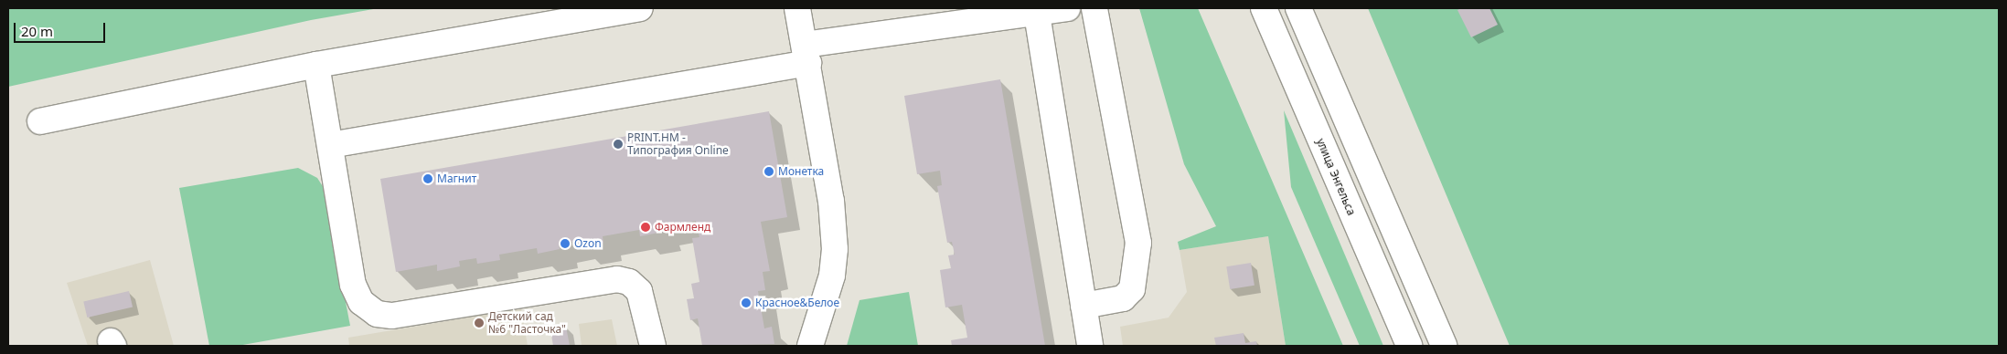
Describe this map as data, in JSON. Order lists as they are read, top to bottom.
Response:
{
  "streets": {
    "main road": ["улица Энгельса"]
  },
  "places": [
    "PRINT.HM - Типография Online",
    "Монетка",
    "Магнит",
    "Фармленд",
    "Ozon",
    "Красное&Белое",
    "Детский сад №6 \"Ласточка\""
  ],
  "scale_bar": "20 m"
}
